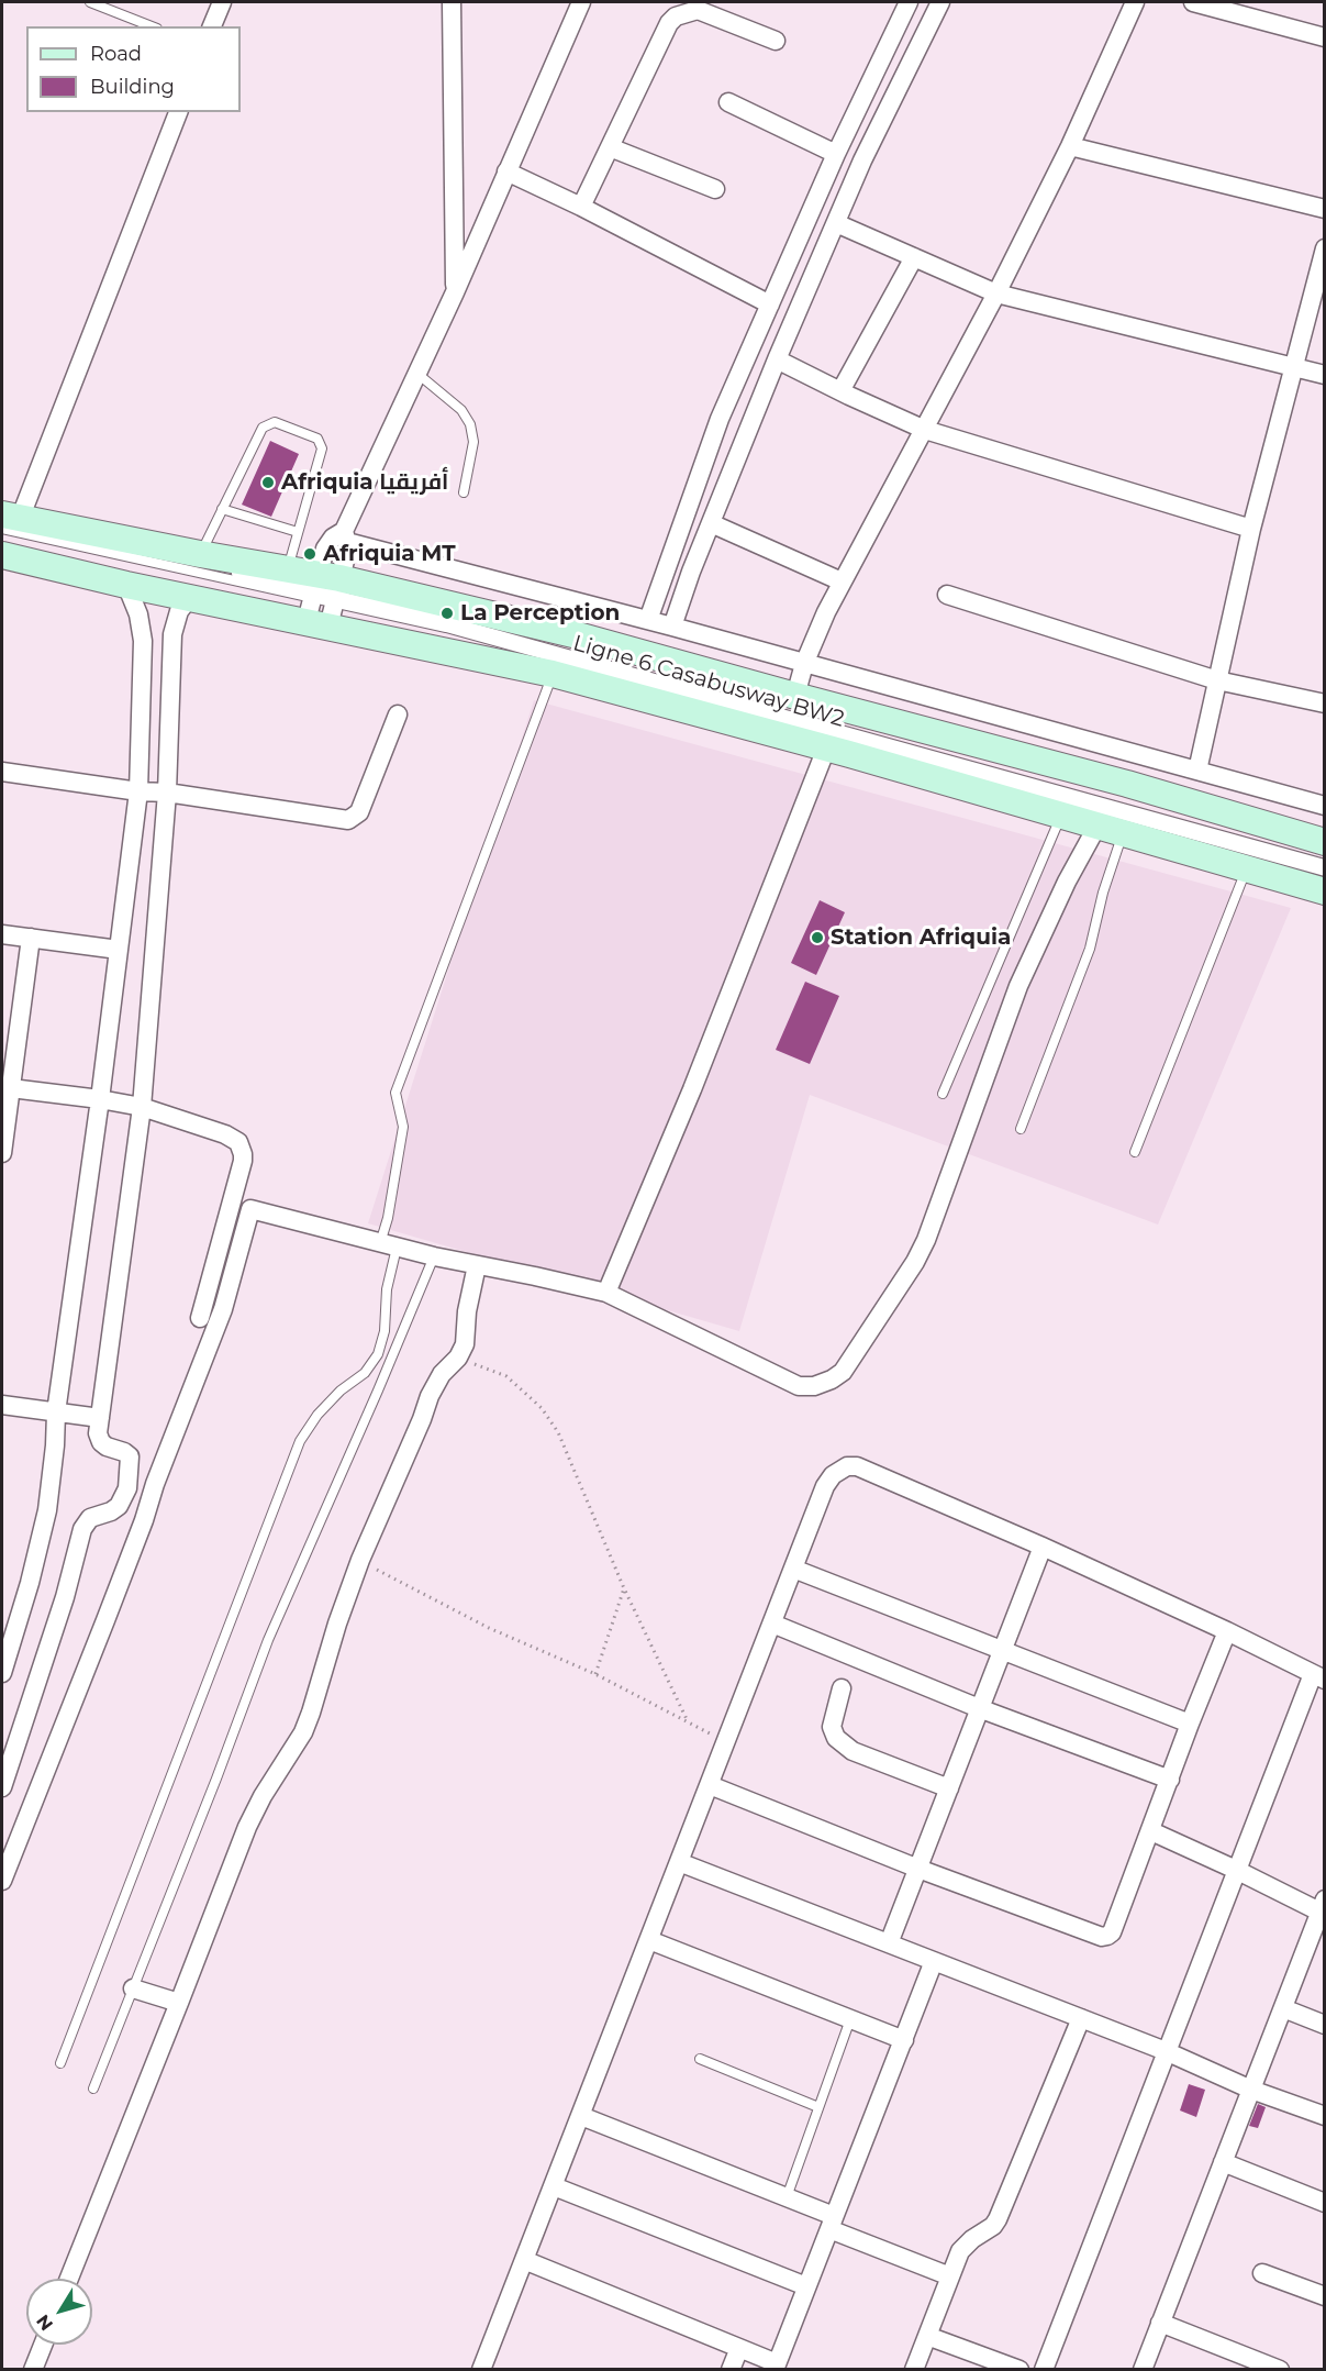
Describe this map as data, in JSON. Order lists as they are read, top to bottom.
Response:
{
  "streets": {
    "lane": ["Ligne 6 Casabusway BW2"]
  },
  "places": [
    "Afriquia أفريقيا",
    "Afriquia MT",
    "La Perception",
    "Station Afriquia"
  ],
  "legend": ["Road", "Building"],
  "north": "bottom left"
}
